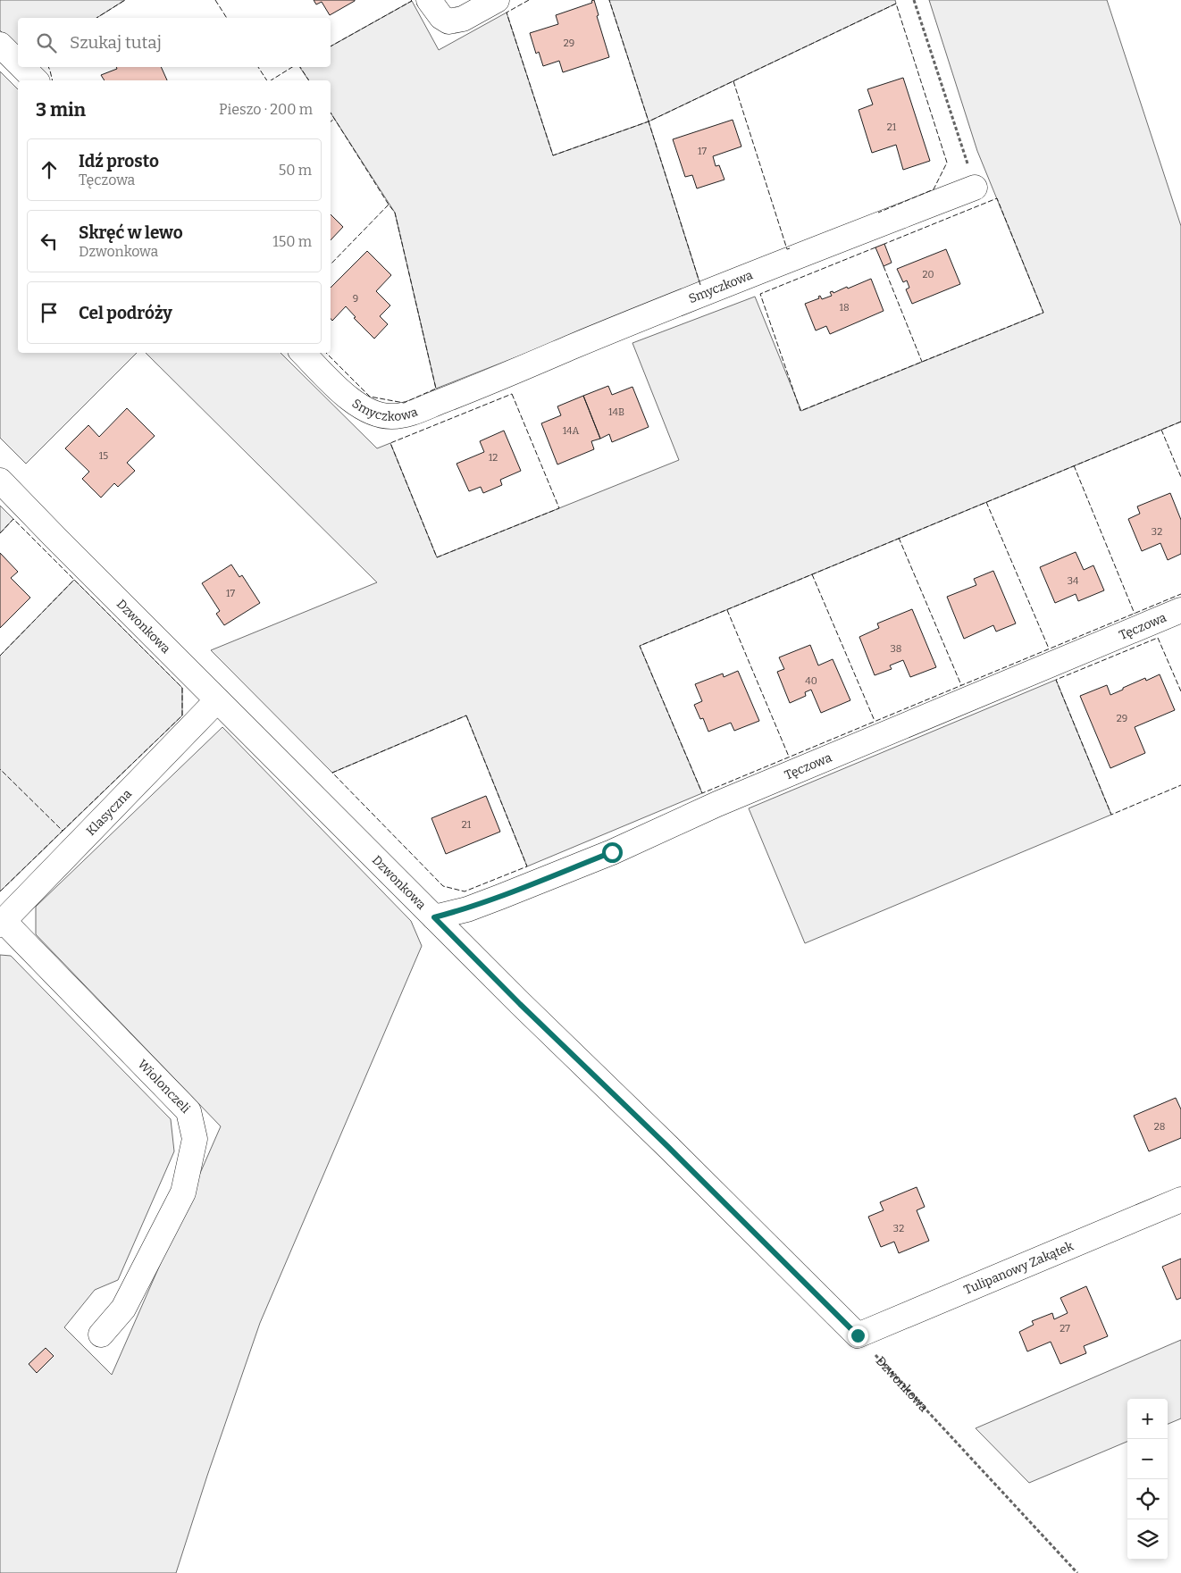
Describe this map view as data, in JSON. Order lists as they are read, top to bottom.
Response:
{
  "streets": {
    "street": [
      "Smyczkowa",
      "Dzwonkowa",
      "Tęczowa",
      "Klasyczna",
      "Wiolonczeli",
      "Tulipanowy Zakątek"
    ]
  },
  "crossings": [
    ["Dzwonkowa", "Tęczowa"],
    ["Dzwonkowa", "Klasyczna"],
    ["Dzwonkowa", "Tulipanowy Zakątek"],
    ["Klasyczna", "Wiolonczeli"]
  ],
  "house_numbers": [
    "29",
    "21",
    "17",
    "20",
    "9",
    "18",
    "14B",
    "14A",
    "15",
    "12",
    "32",
    "34",
    "17",
    "38",
    "40",
    "29",
    "21",
    "28",
    "32",
    "27"
  ],
  "page": {
    "search": "Szukaj tutaj",
    "heading": ["3 min", "Pieszo · 200 m"],
    "list": [
      ["Idź prosto", "Tęczowa", "50 m"],
      ["Skręć w lewo", "Dzwonkowa", "150 m"],
      "Cel podróży"
    ],
    "map_buttons": ["+", "−"]
  }
}
